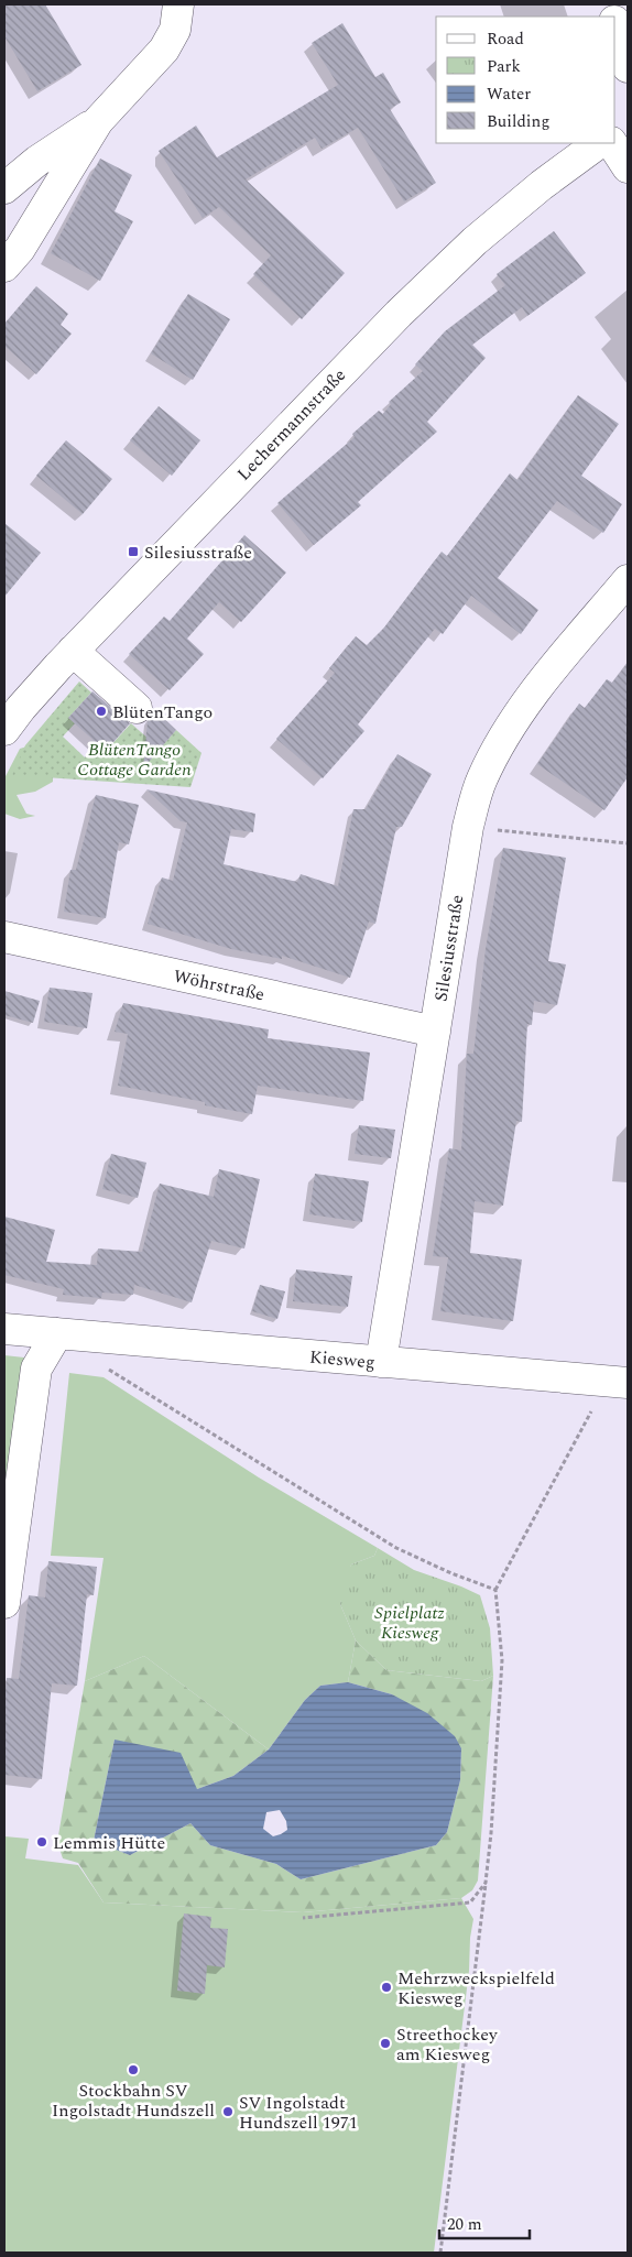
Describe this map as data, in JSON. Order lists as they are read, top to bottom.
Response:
{
  "streets": {
    "street": [
      "Lechermannstraße",
      "Silesiusstraße",
      "Wöhrstraße",
      "Kiesweg"
    ]
  },
  "crossings": [
    ["Silesiusstraße", "Wöhrstraße"],
    ["Silesiusstraße", "Kiesweg"]
  ],
  "parks": ["BlütenTango Cottage Garden", "Spielplatz Kiesweg"],
  "places": {
    "transit": ["Silesiusstraße"],
    "other": [
      "BlütenTango",
      "Lemmis Hütte",
      "Mehrzweckspielfeld Kiesweg",
      "Streethockey am Kiesweg",
      "Stockbahn SV Ingolstadt Hundszell",
      "SV Ingolstadt Hundszell 1971"
    ]
  },
  "legend": [
    "Road",
    "Park",
    "Water",
    "Building"
  ],
  "scale_bar": "20 m"
}
